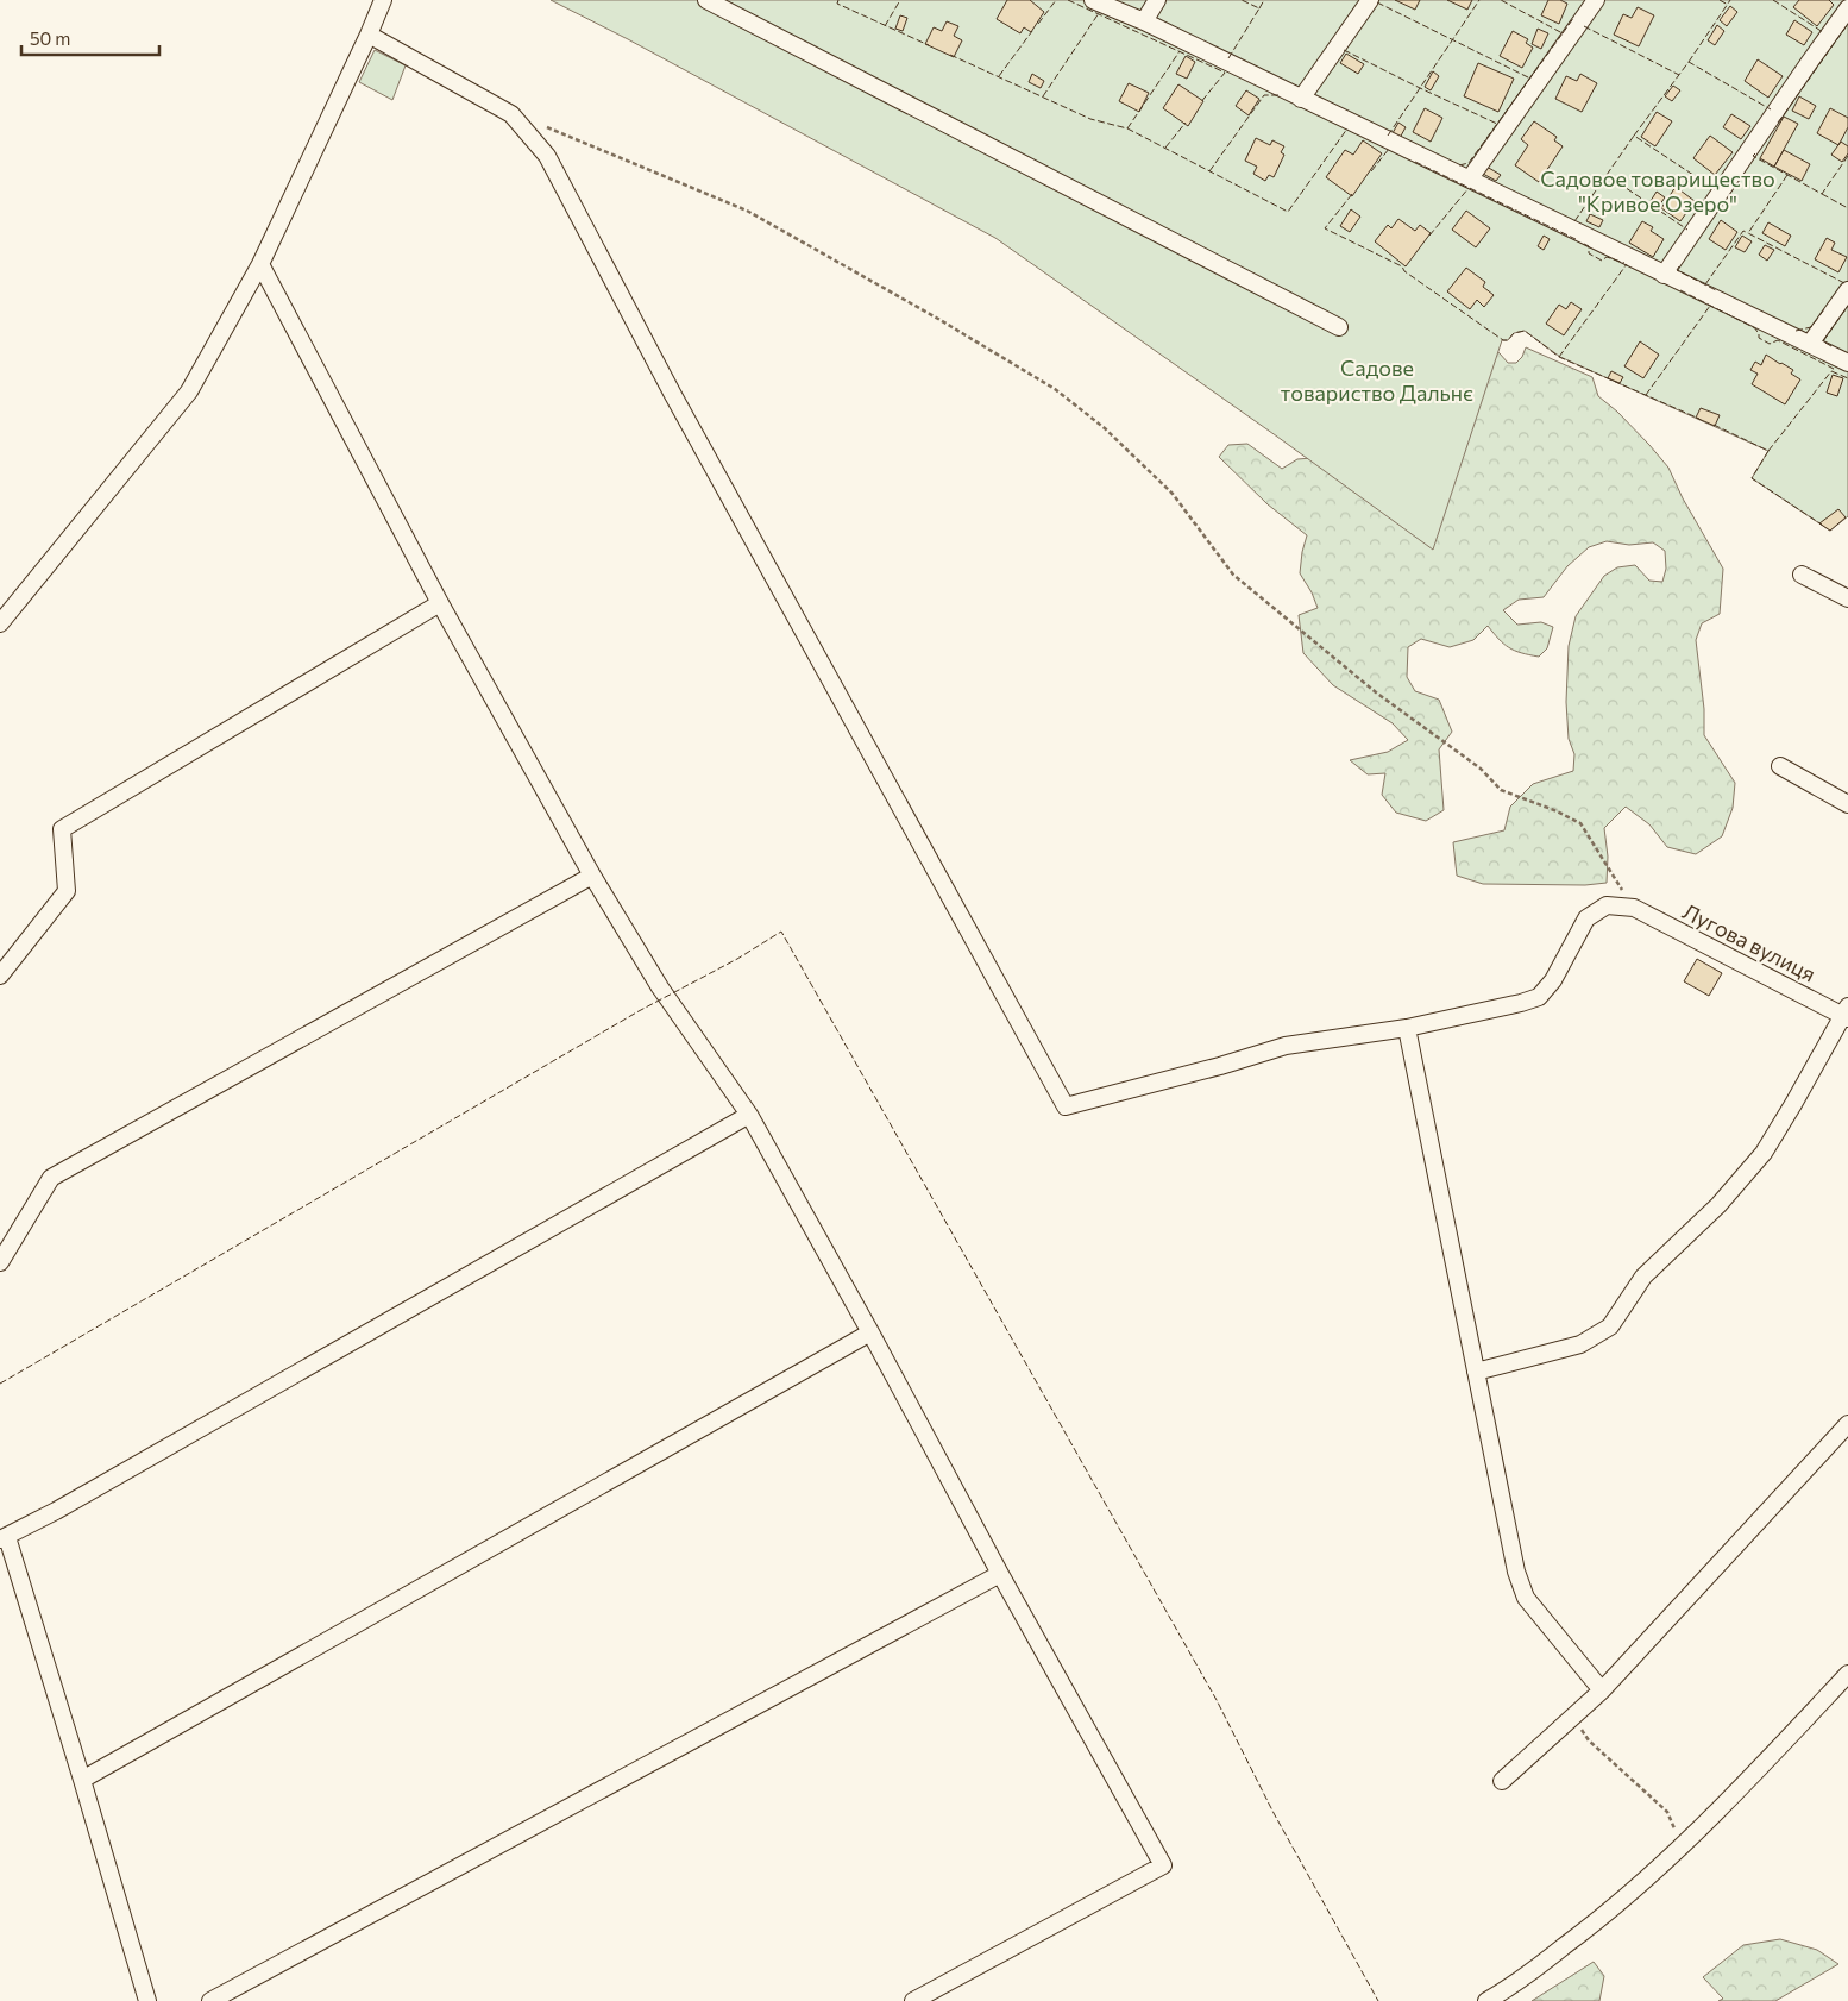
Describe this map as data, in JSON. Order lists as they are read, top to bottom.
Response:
{
  "streets": {
    "street": ["Лугова вулиця"]
  },
  "parks": ["Садовое товарищество \"Кривое Озеро\"", "Садове товариство Дальнє"],
  "scale_bar": "50 m"
}
